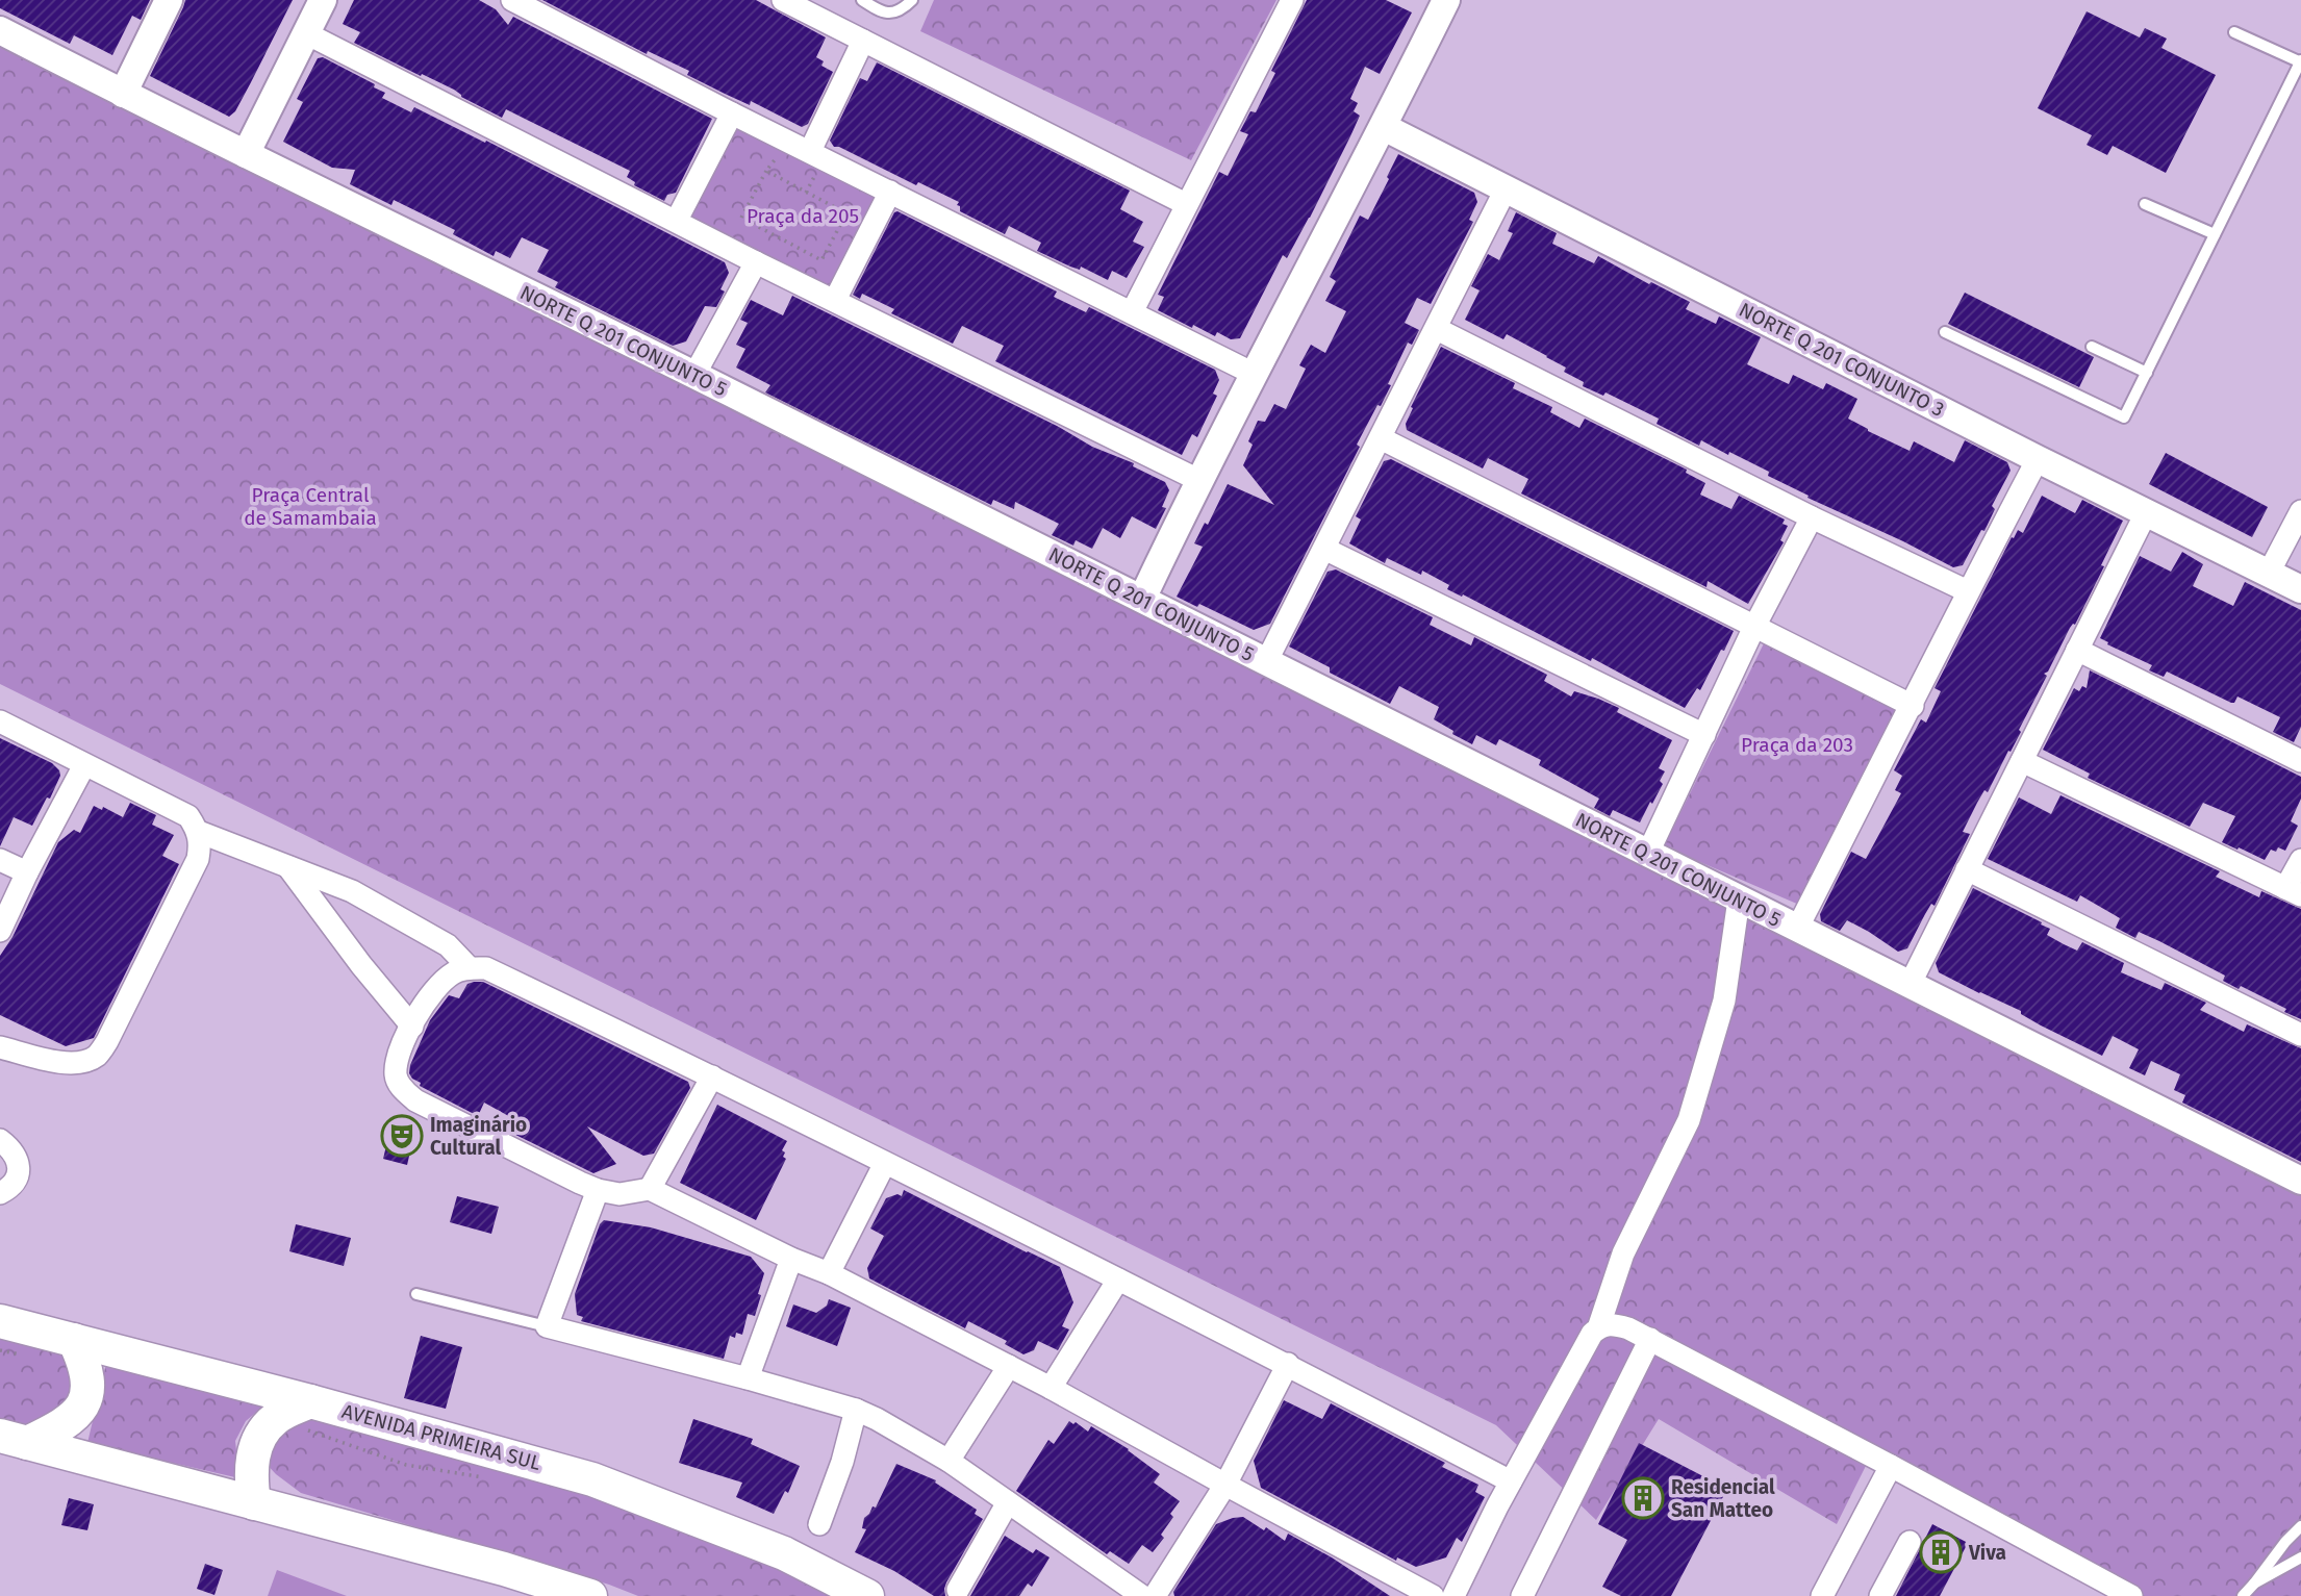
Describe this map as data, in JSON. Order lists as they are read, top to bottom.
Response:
{
  "streets": {
    "main road": ["AVENIDA PRIMEIRA SUL"],
    "street": ["NORTE Q 201 CONJUNTO 5", "NORTE Q 201 CONJUNTO 3"]
  },
  "parks": ["Praça da 205", "Praça Central de Samambaia", "Praça da 203"],
  "places": {
    "theatre": ["Imaginário Cultural"],
    "building": ["Residencial San Matteo", "Viva"]
  }
}
